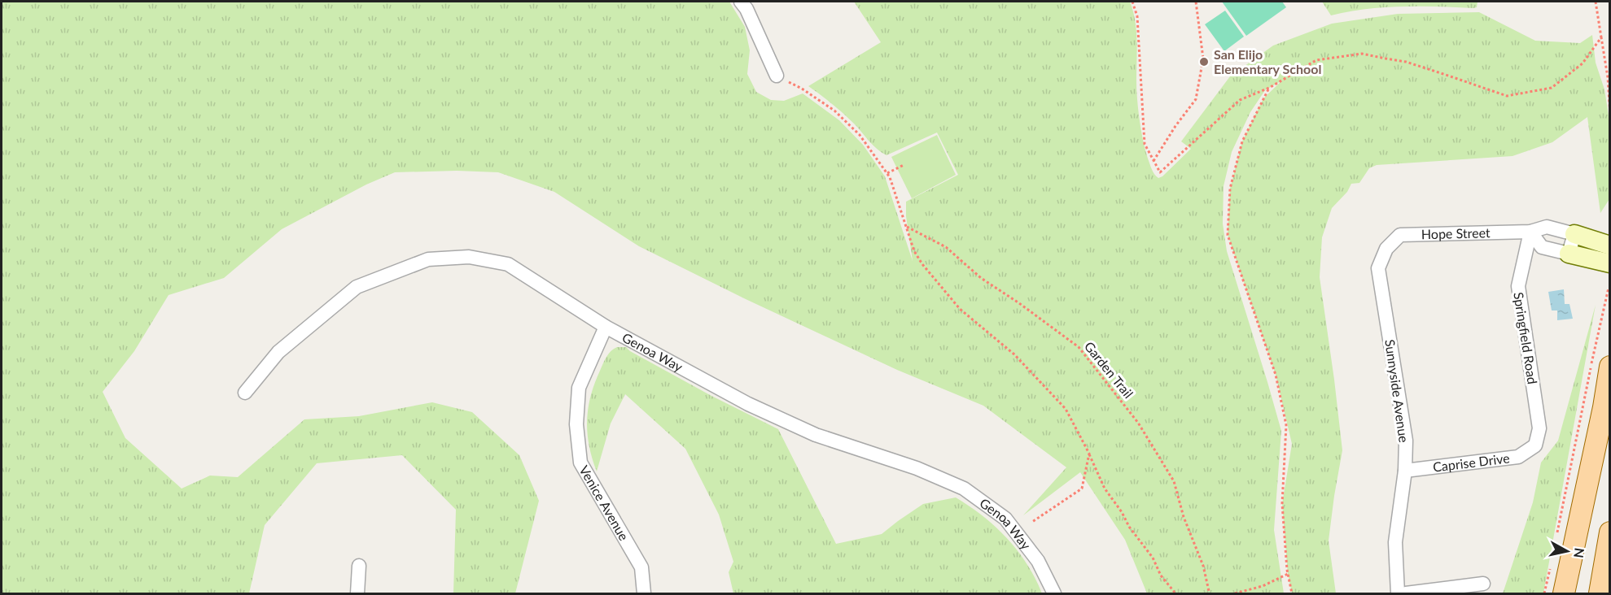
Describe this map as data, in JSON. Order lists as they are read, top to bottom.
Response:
{
  "streets": {
    "street": [
      "Hope Street",
      "Springfield Road",
      "Genoa Way",
      "Sunnyside Avenue",
      "Caprise Drive",
      "Venice Avenue"
    ],
    "path": ["Garden Trail"]
  },
  "crossings": [
    ["Hope Street", "Springfield Road"],
    ["Hope Street", "Sunnyside Avenue"],
    ["Springfield Road", "Caprise Drive"],
    ["Genoa Way", "Venice Avenue"],
    ["Sunnyside Avenue", "Caprise Drive"]
  ],
  "places": ["San Elijo Elementary School"],
  "north": "right"
}
